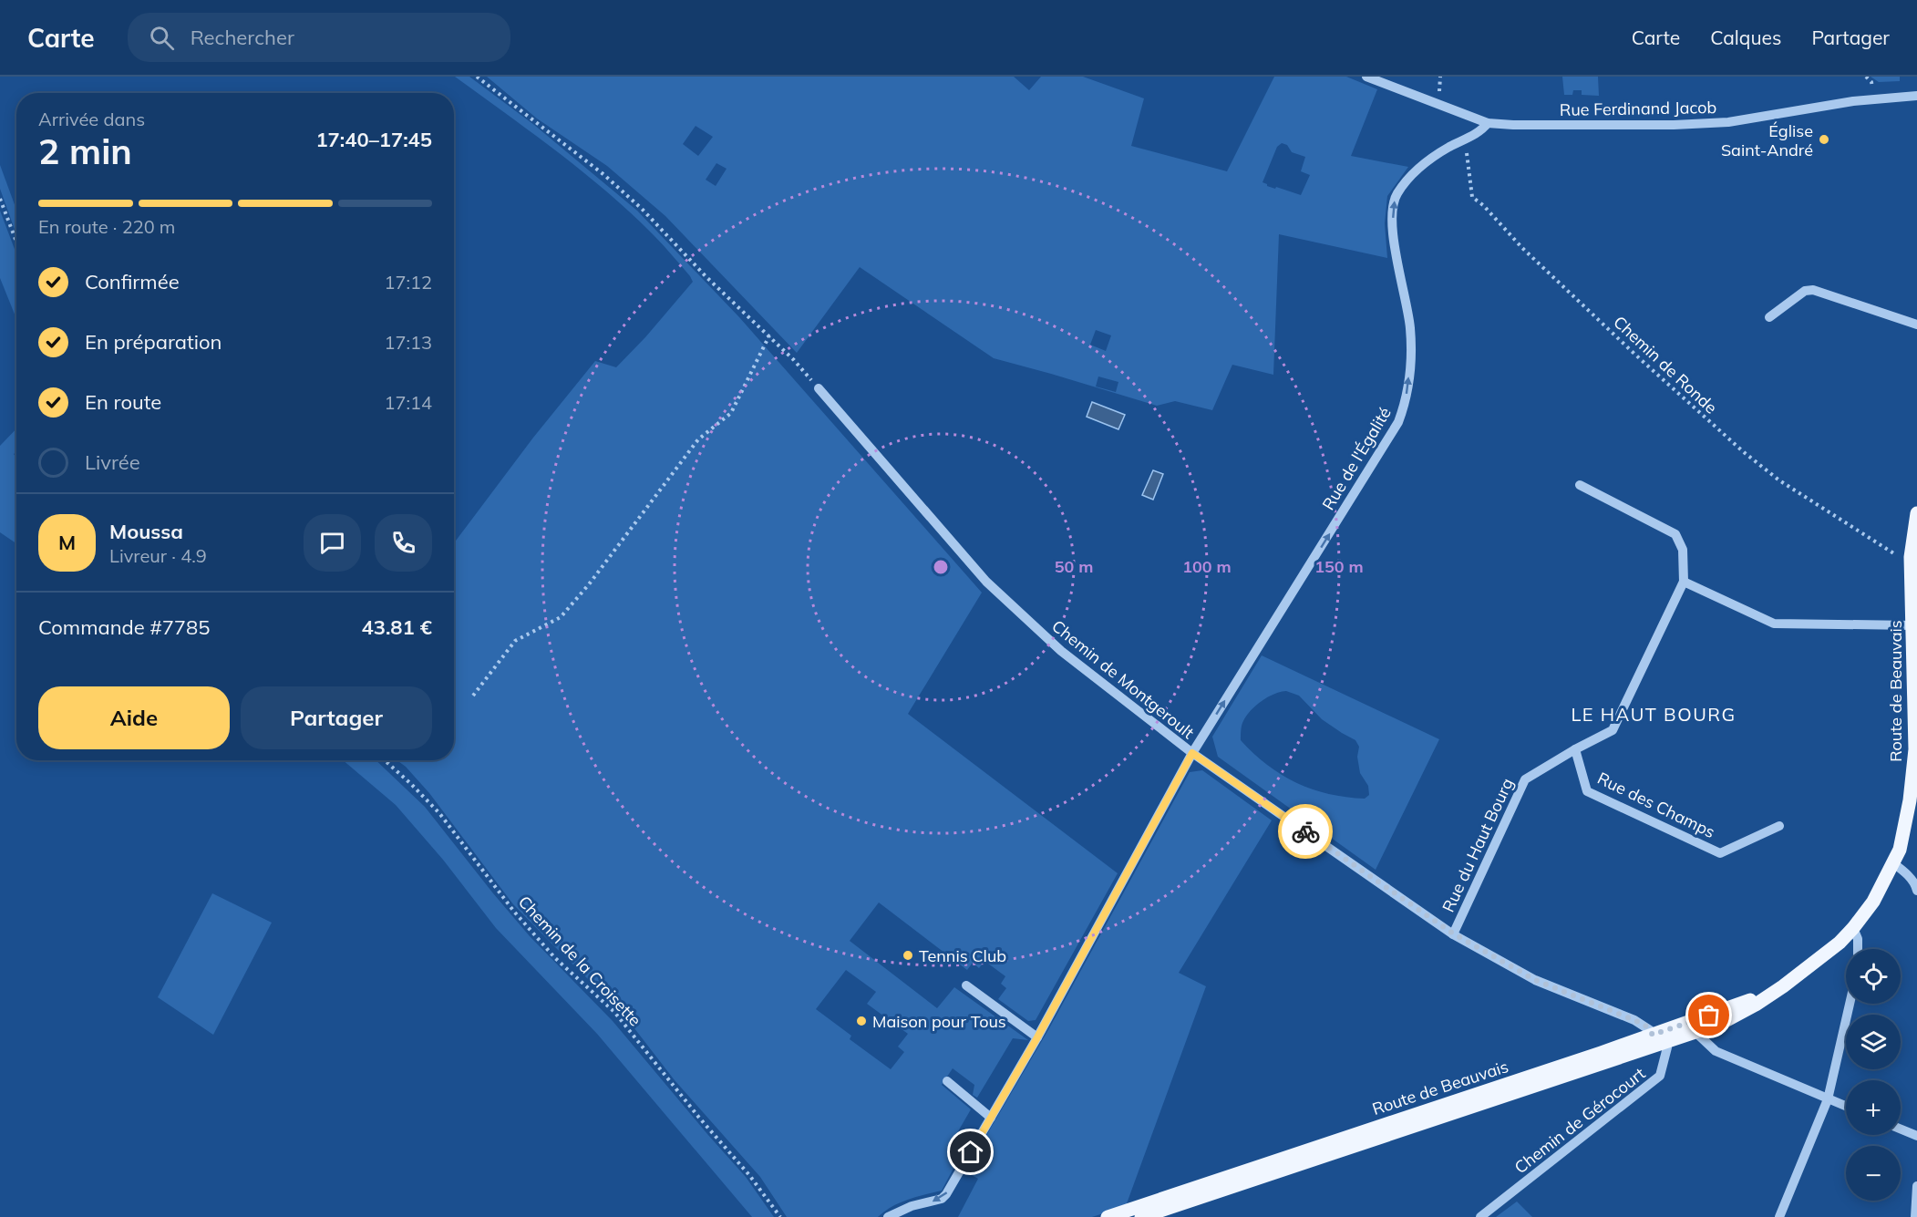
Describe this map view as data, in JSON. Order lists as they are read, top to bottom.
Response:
{
  "streets": {
    "main road": ["Route de Beauvais"],
    "street": [
      "Rue Ferdinand Jacob",
      "Rue de l'Égalité",
      "Chemin de Montgeroult",
      "Rue des Champs",
      "Rue du Haut Bourg",
      "Chemin de Gérocourt"
    ],
    "path": ["Chemin de Ronde", "Chemin de la Croisette"]
  },
  "crossings": [
    ["Rue Ferdinand Jacob", "Rue de l'Égalité"],
    ["Chemin de Ronde", "Rue de l'Égalité"],
    ["Chemin de Ronde", "Route de Beauvais"],
    ["Rue de l'Égalité", "Chemin de Montgeroult"],
    ["Chemin de Montgeroult", "Route de Beauvais"],
    ["Chemin de Montgeroult", "Rue du Haut Bourg"],
    ["Chemin de Montgeroult", "Chemin de Gérocourt"],
    ["Route de Beauvais", "Chemin de Gérocourt"],
    ["Rue des Champs", "Rue du Haut Bourg"]
  ],
  "districts": ["LE HAUT BOURG"],
  "places": ["Église Saint-André", "Tennis Club", "Maison pour Tous"],
  "page": {
    "header": "Carte",
    "search": "Rechercher",
    "nav": ["Carte", "Calques", "Partager"],
    "heading": ["2 min", "Arrivée dans", "17:40–17:45"],
    "panel": [
      "Moussa",
      "Livreur · 4.9",
      "Commande #7785",
      "43.81 €"
    ],
    "bar": "En route · 220 m",
    "list": [
      ["Confirmée", "17:12"],
      ["En préparation", "17:13"],
      ["En route", "17:14"],
      "Livrée"
    ],
    "round": "M",
    "buttons": ["Aide", "Partager"],
    "map_buttons": ["+", "−"]
  },
  "rings": ["50 m", "100 m", "150 m"]
}
